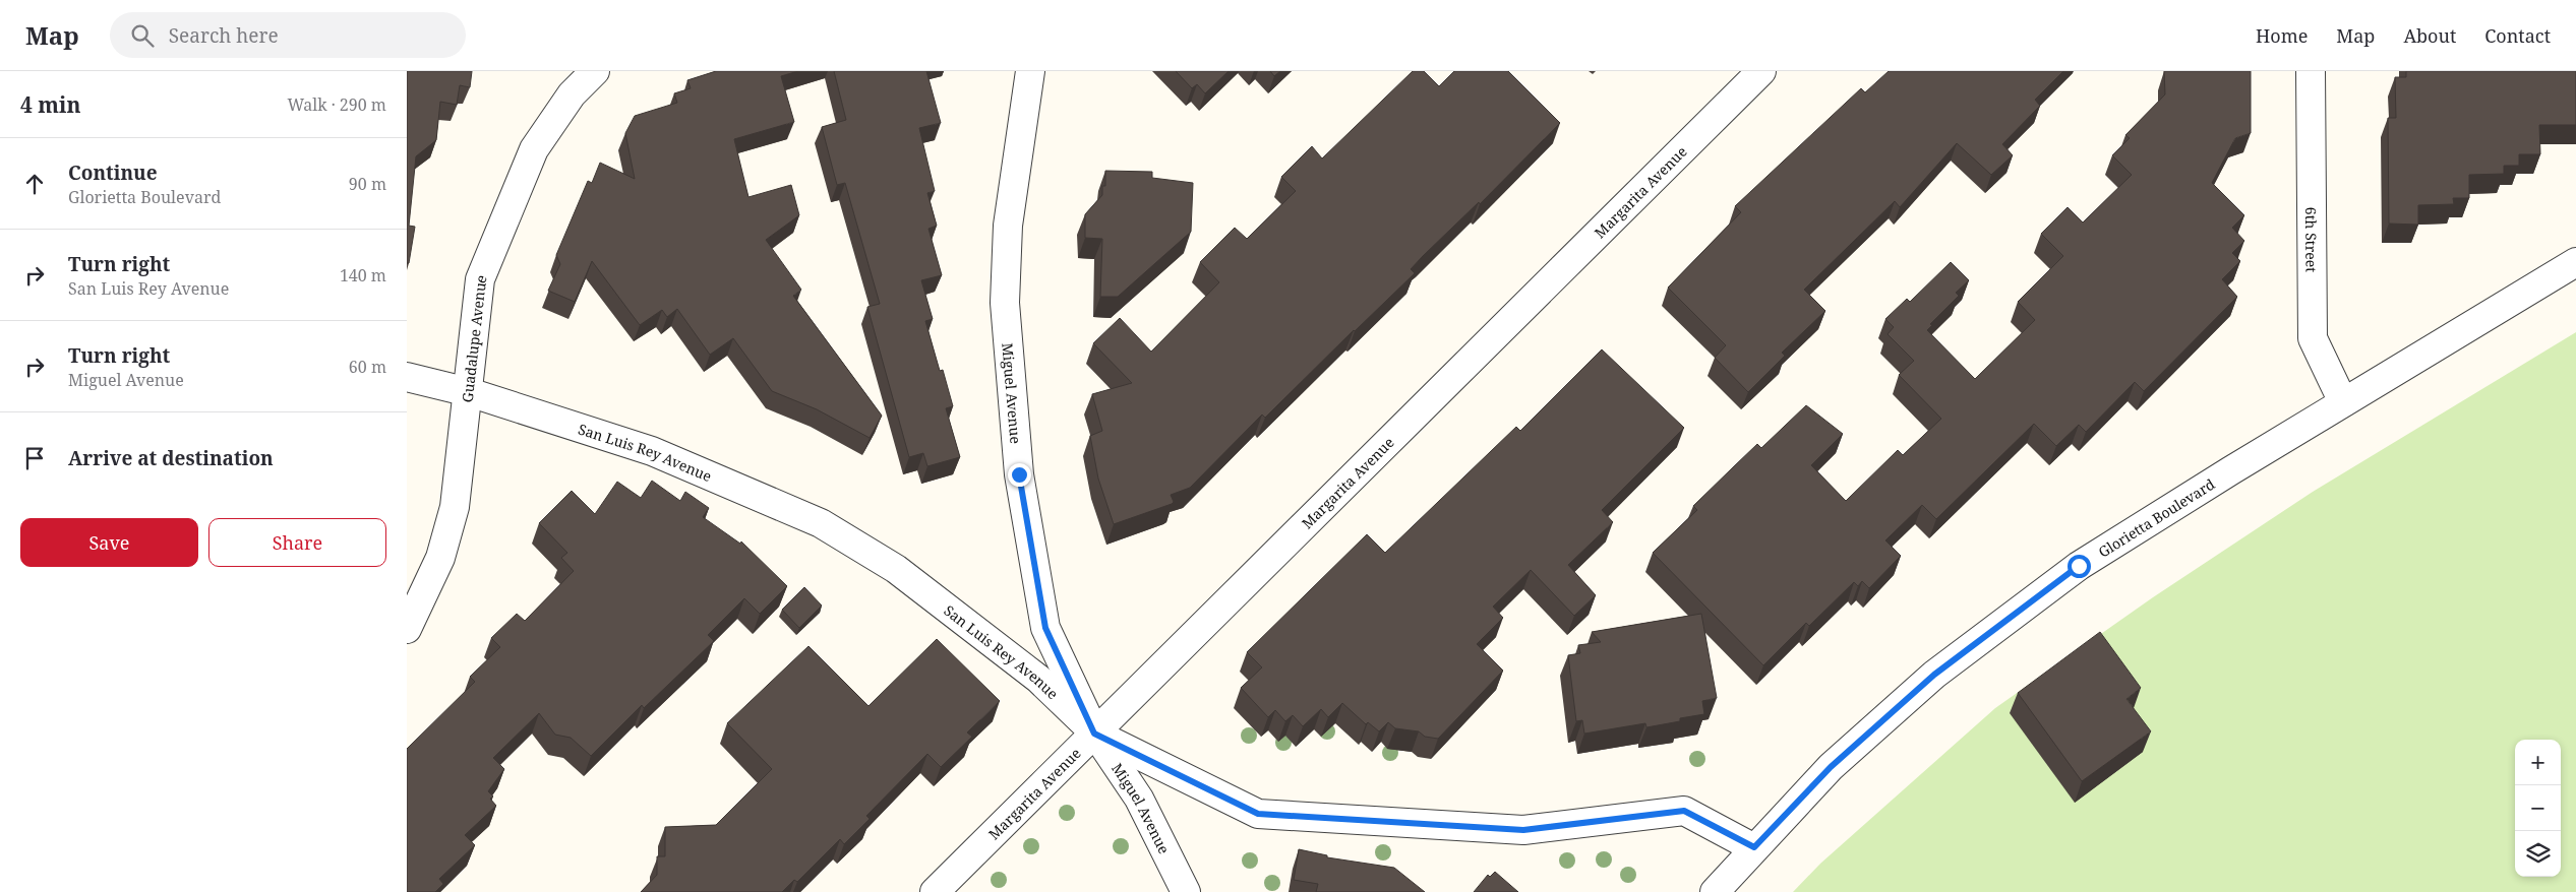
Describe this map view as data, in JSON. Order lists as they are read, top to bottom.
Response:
{
  "streets": {
    "street": [
      "Margarita Avenue",
      "6th Street",
      "Guadalupe Avenue",
      "Miguel Avenue",
      "San Luis Rey Avenue",
      "Glorietta Boulevard"
    ]
  },
  "crossings": [
    ["Margarita Avenue", "Miguel Avenue"],
    ["Margarita Avenue", "San Luis Rey Avenue"],
    ["6th Street", "Glorietta Boulevard"],
    ["Guadalupe Avenue", "San Luis Rey Avenue"],
    ["Miguel Avenue", "San Luis Rey Avenue"],
    ["San Luis Rey Avenue", "Glorietta Boulevard"]
  ],
  "page": {
    "header": "Map",
    "search": "Search here",
    "nav": [
      "Home",
      "Map",
      "About",
      "Contact"
    ],
    "heading": ["4 min", "Walk · 290 m"],
    "list": [
      ["Continue", "Glorietta Boulevard", "90 m"],
      ["Turn right", "San Luis Rey Avenue", "140 m"],
      ["Turn right", "Miguel Avenue", "60 m"],
      "Arrive at destination"
    ],
    "buttons": ["Save", "Share"],
    "map_buttons": ["+", "−"]
  }
}
